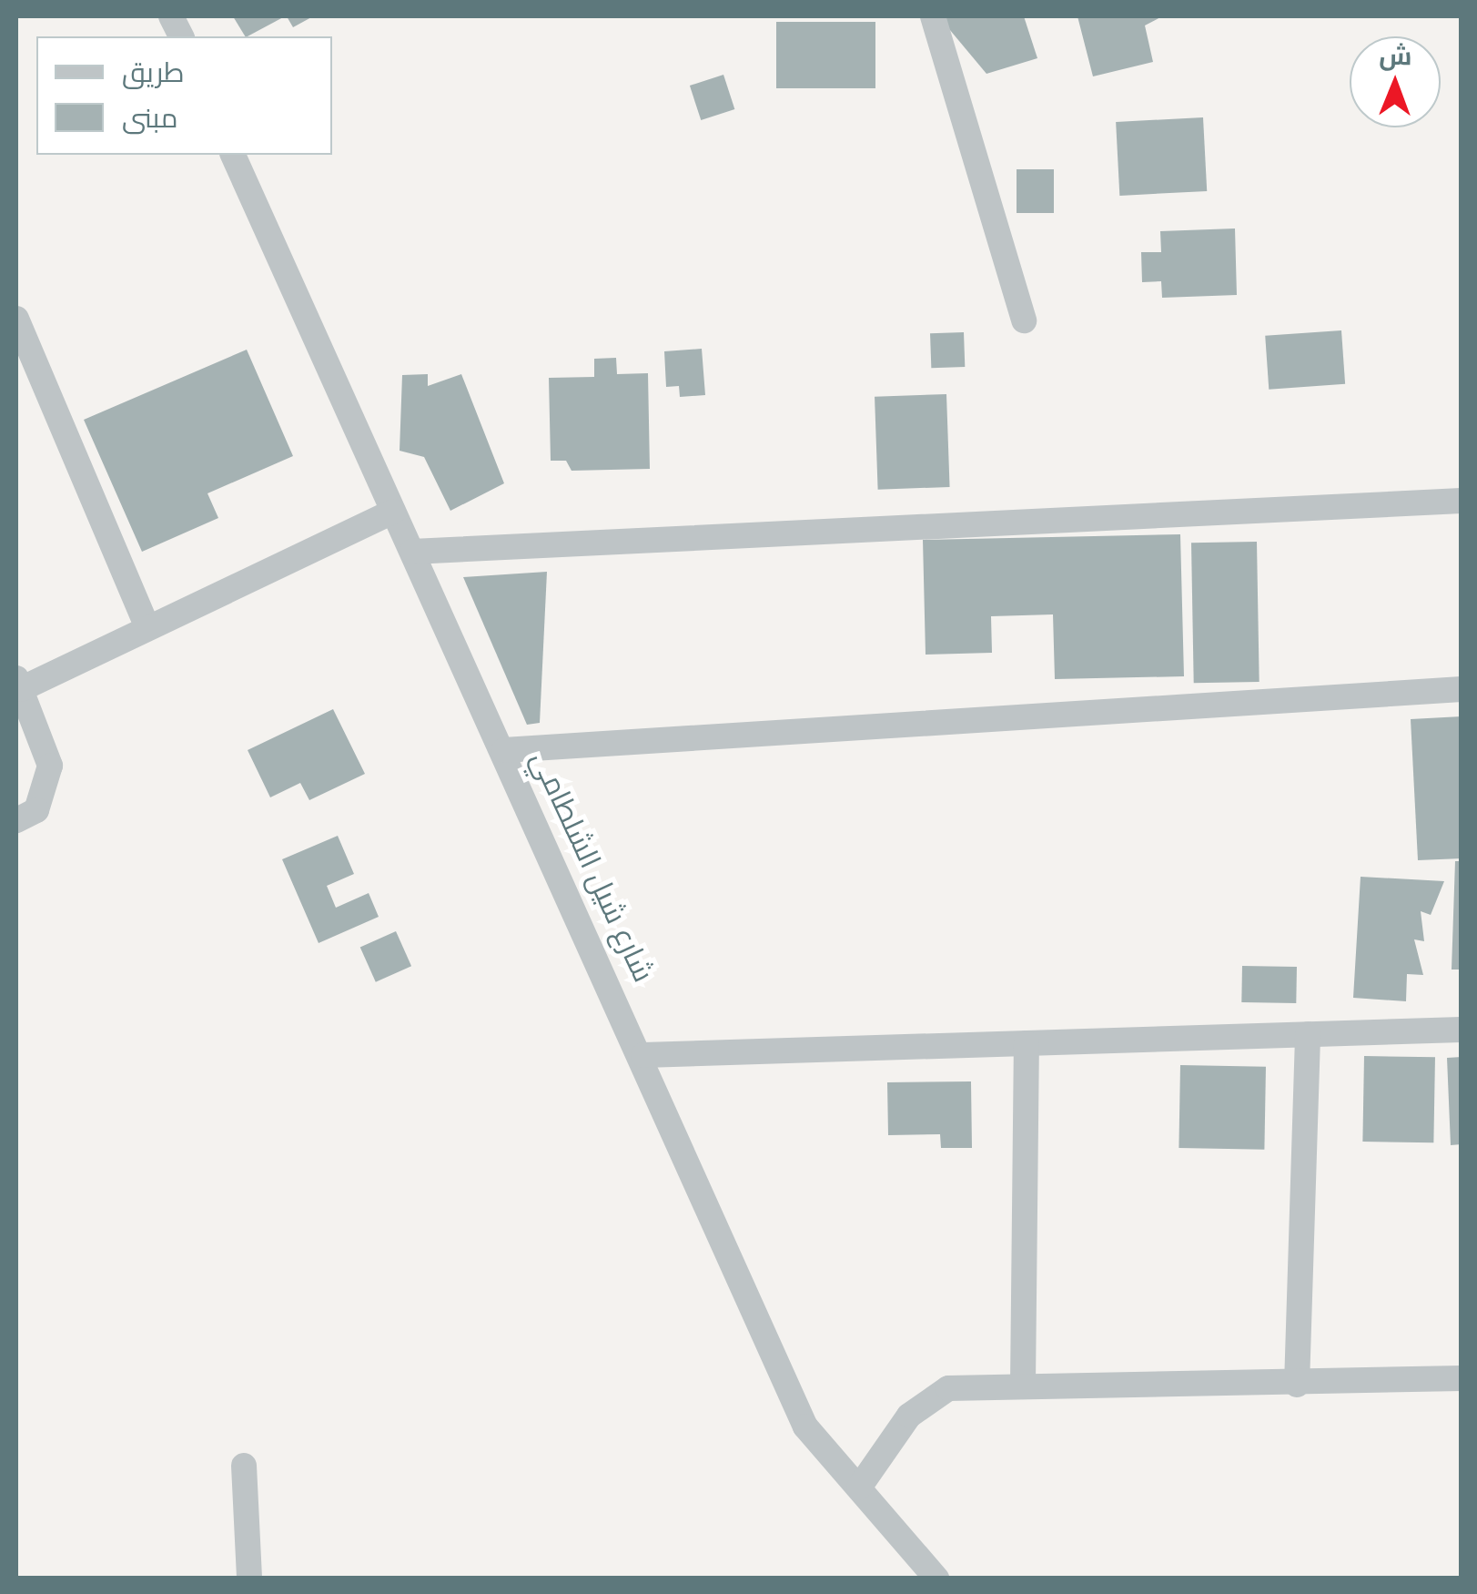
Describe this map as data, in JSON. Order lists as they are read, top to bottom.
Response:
{
  "streets": {
    "street": ["شارع شيل الشلطامي"]
  },
  "legend": ["طريق", "مبنى"],
  "north": "top"
}
